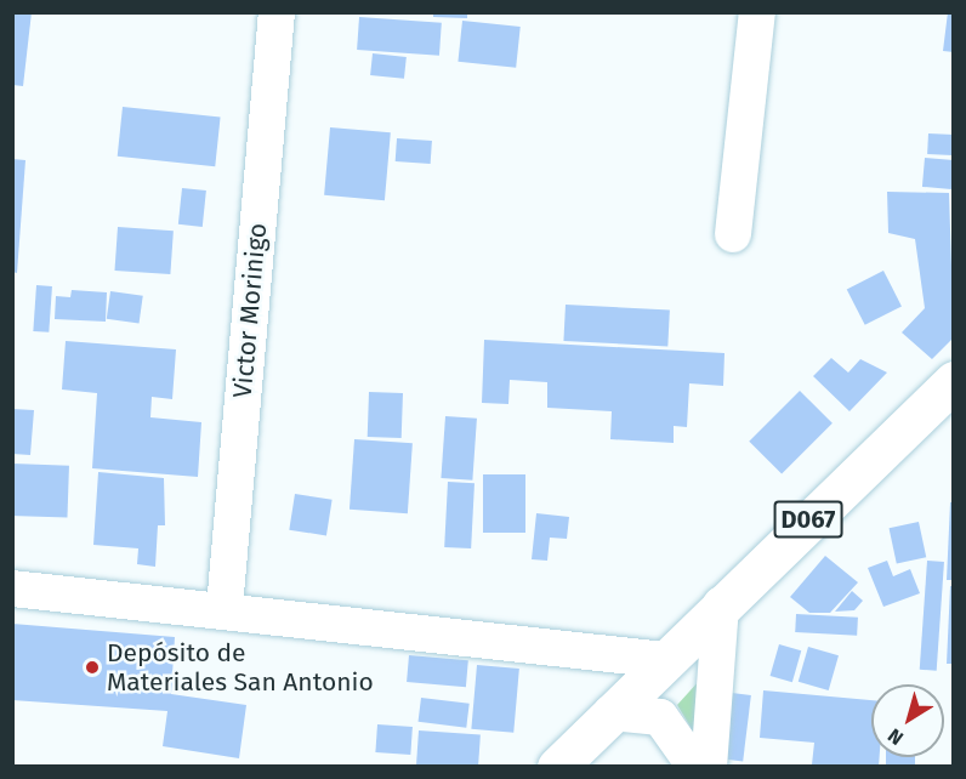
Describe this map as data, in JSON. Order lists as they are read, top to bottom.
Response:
{
  "streets": {
    "main road": ["D067"],
    "street": ["Victor Morinigo"]
  },
  "places": ["Depósito de Materiales San Antonio"],
  "north": "bottom left"
}
